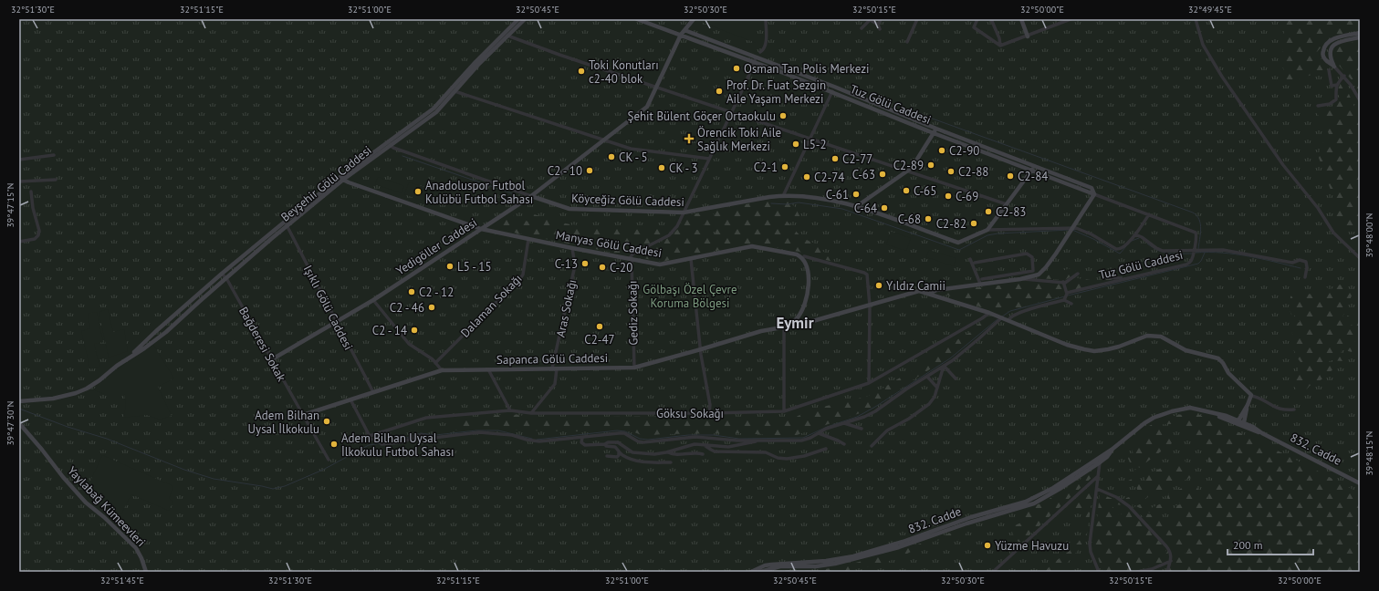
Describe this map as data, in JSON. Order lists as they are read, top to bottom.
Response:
{
  "streets": {
    "street": [
      "Tuz Gölü Caddesi",
      "Beyşehir Gölü Caddesi",
      "Köyceğiz Gölü Caddesi",
      "Manyas Gölü Caddesi",
      "Yedigöller Caddesi",
      "Dalaman Sokağı",
      "Işıklı Gölü Caddesi",
      "Aras Sokağı",
      "Gediz Sokağı",
      "Bağderesi Sokak",
      "Sapanca Gölü Caddesi",
      "Göksu Sokağı",
      "832. Cadde",
      "Yaylabağ Kümeevleri"
    ]
  },
  "crossings": [
    ["Tuz Gölü Caddesi", "Köyceğiz Gölü Caddesi"],
    ["Tuz Gölü Caddesi", "Yedigöller Caddesi"],
    ["Tuz Gölü Caddesi", "Sapanca Gölü Caddesi"],
    ["Beyşehir Gölü Caddesi", "Köyceğiz Gölü Caddesi"],
    ["Beyşehir Gölü Caddesi", "Manyas Gölü Caddesi"],
    ["Beyşehir Gölü Caddesi", "Işıklı Gölü Caddesi"],
    ["Beyşehir Gölü Caddesi", "Bağderesi Sokak"],
    ["Köyceğiz Gölü Caddesi", "Yedigöller Caddesi"],
    ["Manyas Gölü Caddesi", "Yedigöller Caddesi"],
    ["Manyas Gölü Caddesi", "Dalaman Sokağı"],
    ["Manyas Gölü Caddesi", "Aras Sokağı"],
    ["Manyas Gölü Caddesi", "Gediz Sokağı"],
    ["Manyas Gölü Caddesi", "Sapanca Gölü Caddesi"],
    ["Yedigöller Caddesi", "Işıklı Gölü Caddesi"],
    ["Yedigöller Caddesi", "Bağderesi Sokak"],
    ["Işıklı Gölü Caddesi", "Sapanca Gölü Caddesi"],
    ["Aras Sokağı", "Sapanca Gölü Caddesi"],
    ["Aras Sokağı", "Göksu Sokağı"],
    ["Gediz Sokağı", "Sapanca Gölü Caddesi"],
    ["Bağderesi Sokak", "Sapanca Gölü Caddesi"],
    ["Sapanca Gölü Caddesi", "Göksu Sokağı"]
  ],
  "districts": ["Eymir"],
  "parks": ["Gölbaşı Özel Çevre Koruma Bölgesi"],
  "places": {
    "other": [
      "Osman Tan Polis Merkezi",
      "Toki Konutları c2-40 blok",
      "Prof. Dr. Fuat Sezgin Aile Yaşam Merkezi",
      "Şehit Bülent Göçer Ortaokulu",
      "L5-2",
      "C2-90",
      "CK - 5",
      "C2-77",
      "C2-89",
      "C2-1",
      "CK - 3",
      "C2 - 10",
      "C2-88",
      "C-63",
      "C2-84",
      "C2-74",
      "C-65",
      "Anadoluspor Futbol Kulübü Futbol Sahası",
      "C-61",
      "C-69",
      "C-64",
      "C2-83",
      "C-68",
      "C2-82",
      "C-13",
      "L5 - 15",
      "C-20",
      "Yıldız Camii",
      "C2 - 12",
      "C2 - 46",
      "C2-47",
      "C2 - 14",
      "Adem Bilhan Uysal İlkokulu",
      "Adem Bilhan Uysal İlkokulu Futbol Sahası",
      "Yüzme Havuzu"
    ],
    "health": ["Örencik Toki Aile Sağlık Merkezi"]
  },
  "scale_bar": "200 m",
  "coordinates": [
    "32°51'30\"E",
    "32°51'15\"E",
    "32°51'00\"E",
    "32°50'45\"E",
    "32°50'30\"E",
    "32°50'15\"E",
    "32°50'00\"E",
    "32°49'45\"E",
    "39°47'15\"N",
    "39°48'00\"N",
    "39°47'30\"N",
    "39°48'15\"N",
    "32°51'45\"E"
  ]
}
